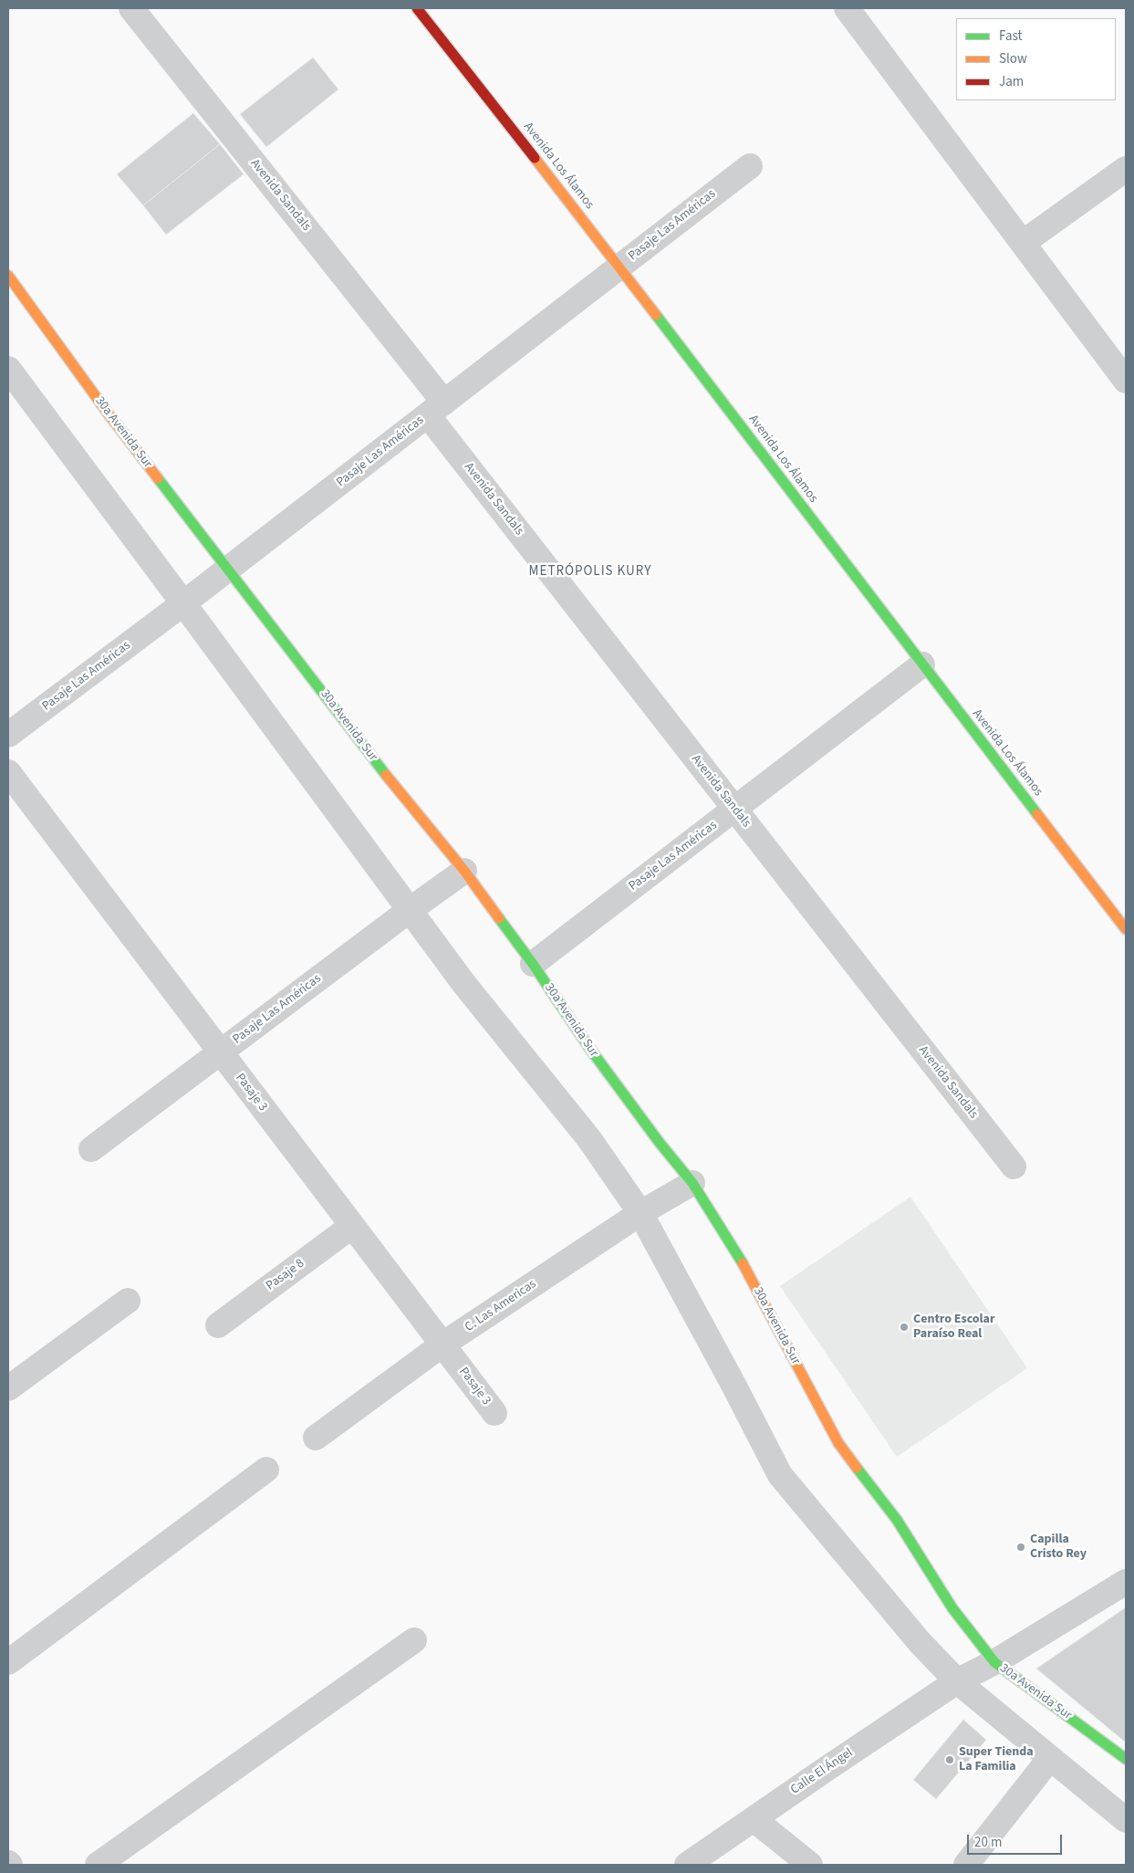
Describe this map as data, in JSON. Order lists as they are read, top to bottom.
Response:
{
  "streets": {
    "street": [
      "Avenida Los Álamos",
      "Avenida Sandals",
      "Pasaje Las Américas",
      "30a Avenida Sur",
      "Pasaje 3",
      "Pasaje 8",
      "C. Las Americas",
      "Calle El Ángel"
    ]
  },
  "crossings": [
    ["Avenida Los Álamos", "Pasaje Las Américas"],
    ["Avenida Sandals", "Pasaje Las Américas"],
    ["Pasaje Las Américas", "30a Avenida Sur"],
    ["Pasaje Las Américas", "Pasaje 3"],
    ["30a Avenida Sur", "C. Las Americas"],
    ["30a Avenida Sur", "Calle El Ángel"],
    ["Pasaje 3", "Pasaje 8"],
    ["Pasaje 3", "C. Las Americas"]
  ],
  "districts": ["METRÓPOLIS KURY"],
  "places": ["Centro Escolar Paraíso Real", "Capilla Cristo Rey", "Super Tienda La Familia"],
  "legend": ["Fast", "Slow", "Jam"],
  "scale_bar": "20 m"
}
